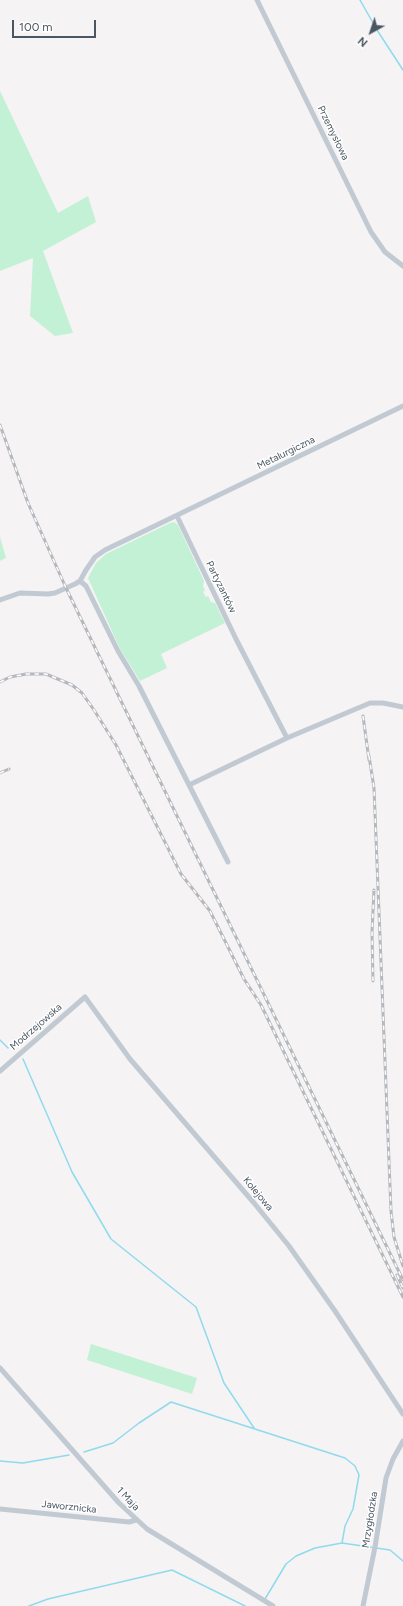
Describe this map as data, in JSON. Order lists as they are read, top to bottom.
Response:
{
  "streets": {
    "street": [
      "Przemysłowa",
      "Metalurgiczna",
      "Partyzantów",
      "Modrzejowska",
      "Kolejowa",
      "1 Maja",
      "Jaworznicka",
      "Mrzygłodzka"
    ]
  },
  "crossings": [
    ["Metalurgiczna", "Partyzantów"],
    ["Modrzejowska", "Kolejowa"],
    ["1 Maja", "Jaworznicka"]
  ],
  "scale_bar": "100 m",
  "north": "bottom left"
}
